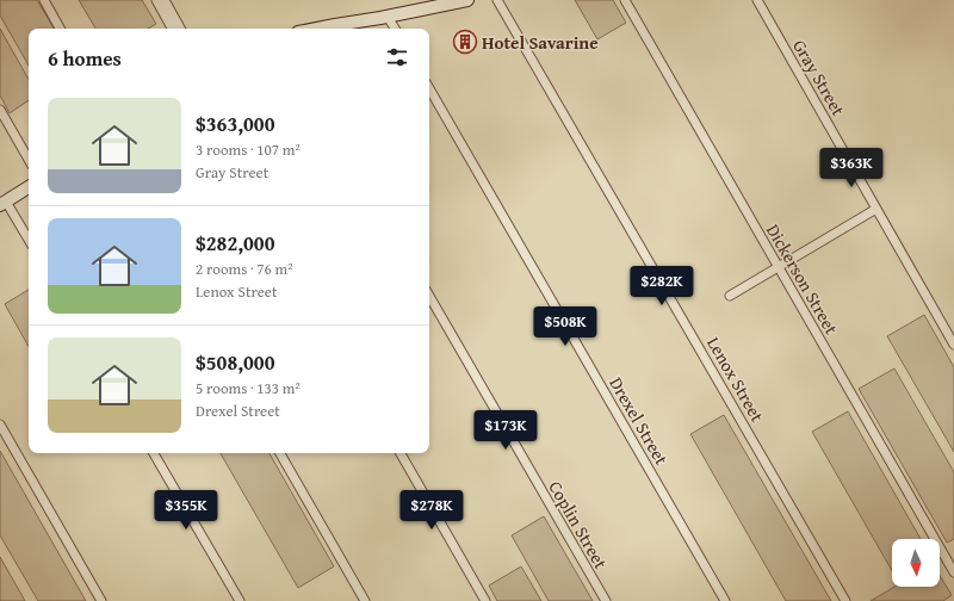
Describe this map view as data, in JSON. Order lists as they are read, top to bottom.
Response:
{
  "streets": {
    "street": [
      "Gray Street",
      "Dickerson Street",
      "Lenox Street",
      "Drexel Street",
      "Coplin Street"
    ]
  },
  "places": {
    "building": ["Hotel Savarine"]
  },
  "north": "bottom",
  "page": {
    "heading": "6 homes",
    "list": [
      {
        "name": "$363,000",
        "note": "3 rooms · 107 m² · Gray Street"
      },
      {
        "name": "$282,000",
        "note": "2 rooms · 76 m² · Lenox Street"
      },
      {
        "name": "$508,000",
        "note": "5 rooms · 133 m² · Drexel Street"
      }
    ],
    "price": [
      "$363K",
      "$282K",
      "$508K",
      "$173K",
      "$355K",
      "$278K"
    ]
  }
}
